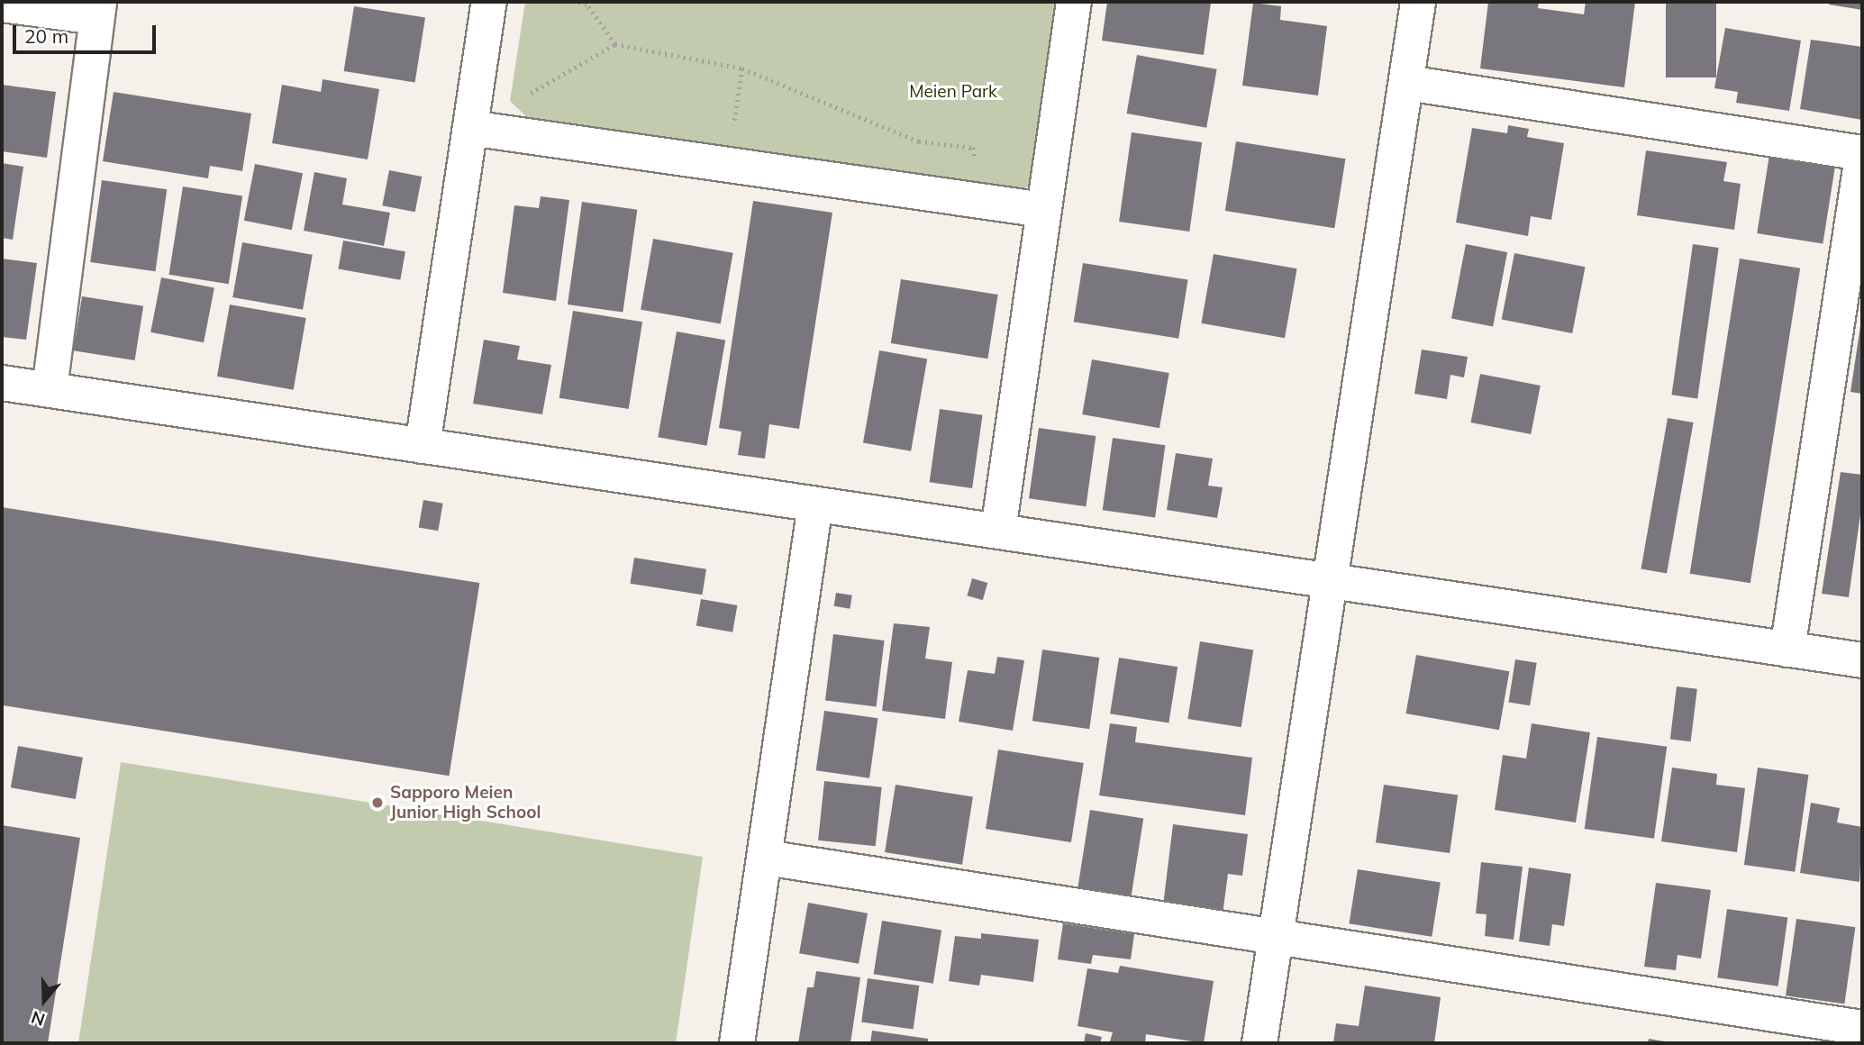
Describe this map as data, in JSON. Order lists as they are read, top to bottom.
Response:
{
  "parks": ["Meien Park"],
  "places": ["Sapporo Meien Junior High School"],
  "scale_bar": "20 m",
  "north": "bottom"
}
